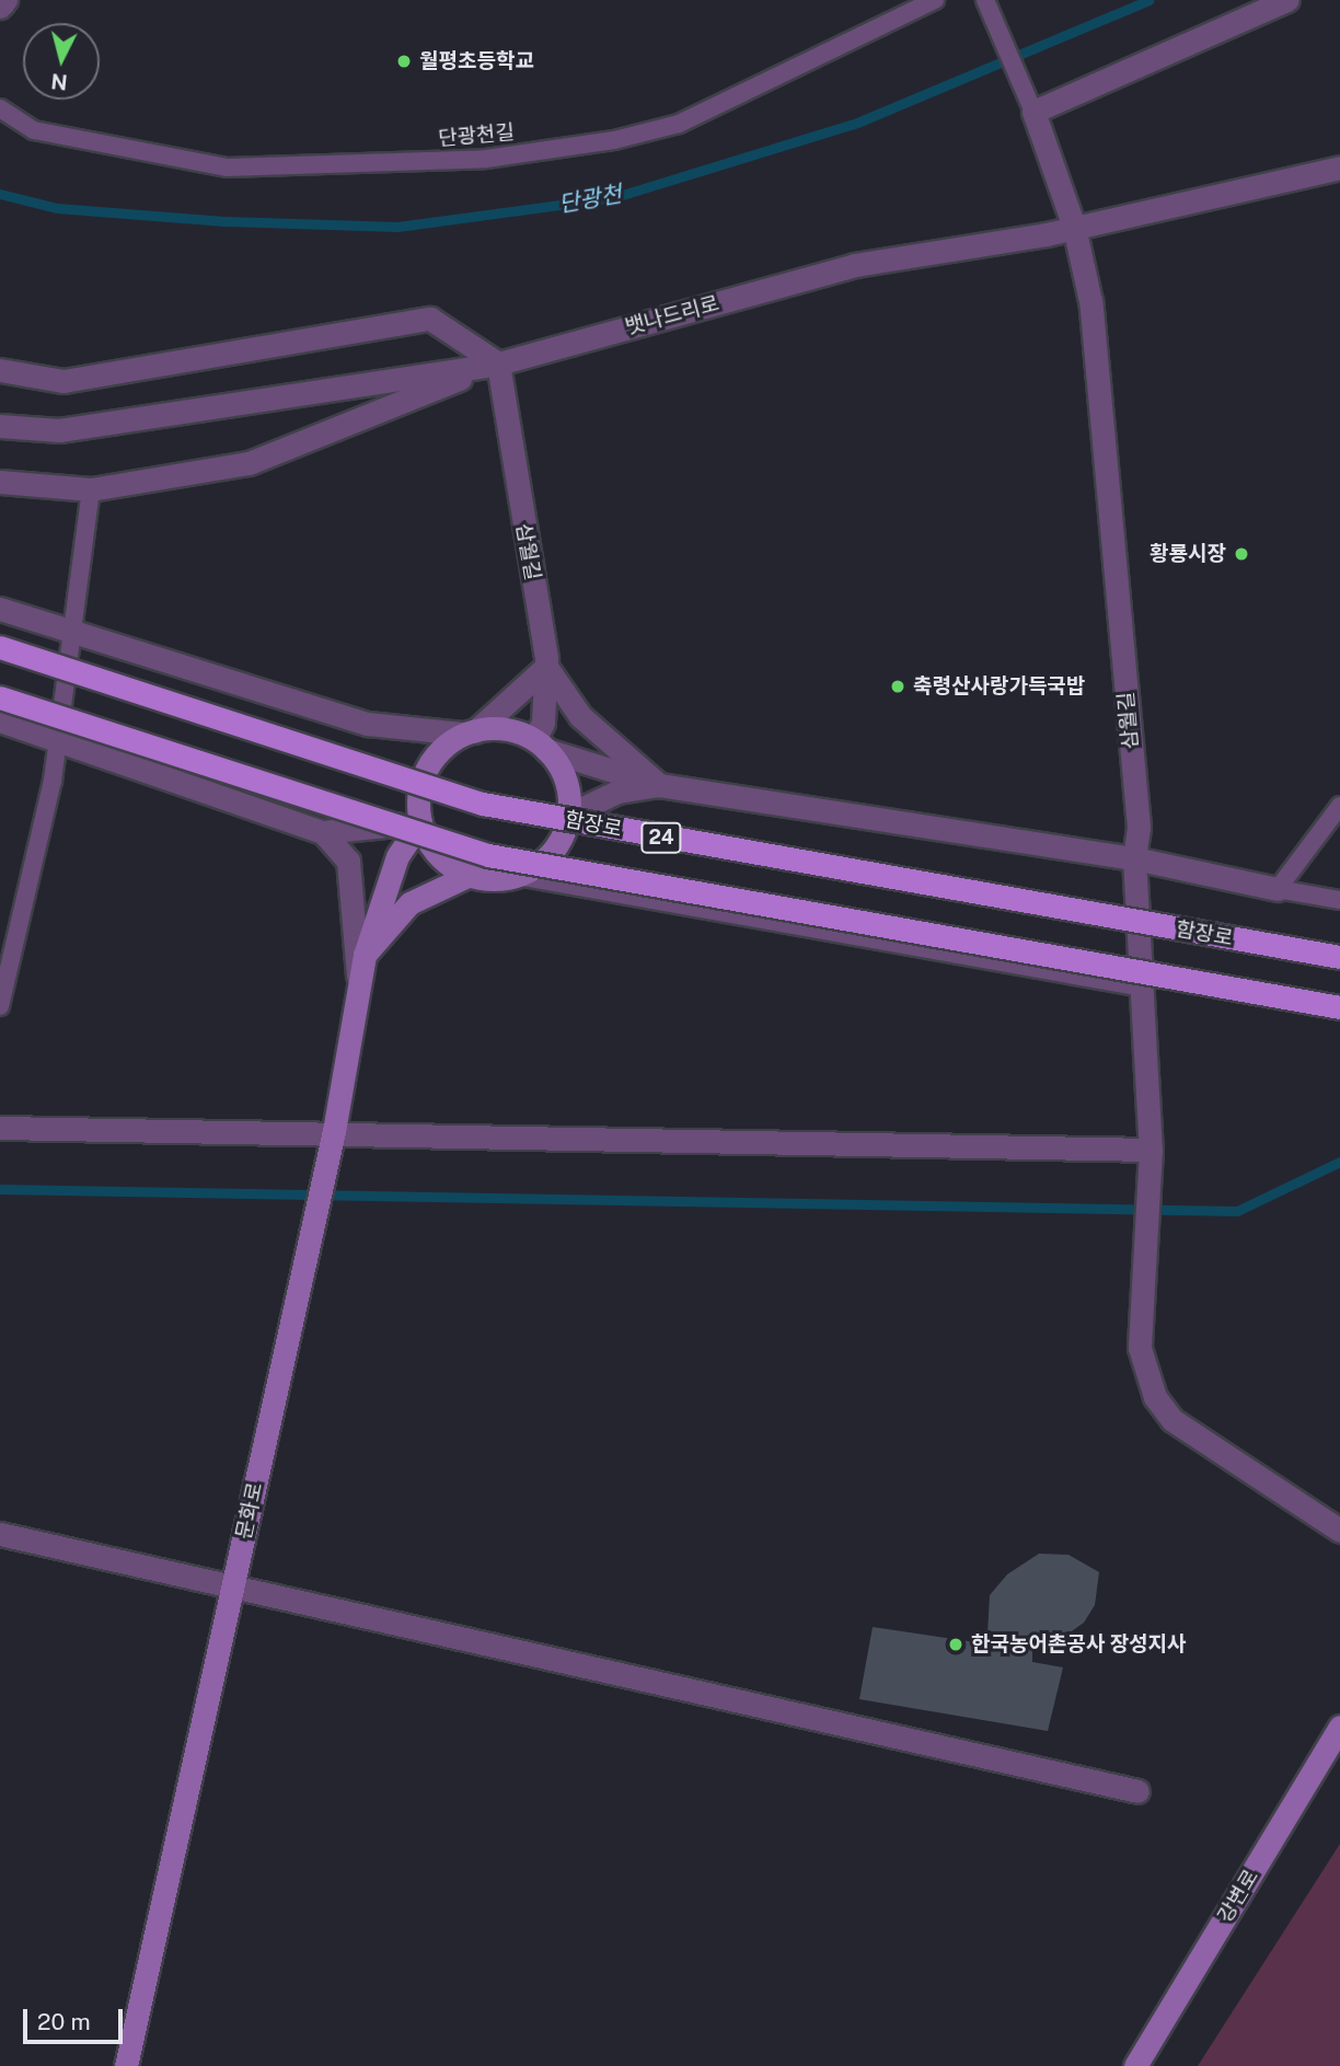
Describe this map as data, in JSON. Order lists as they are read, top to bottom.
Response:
{
  "streets": {
    "main road": ["함장로", "24"],
    "street": [
      "뱃나드리로",
      "삼월길",
      "문화로",
      "강변로"
    ],
    "lane": ["단광천길"]
  },
  "crossings": [
    ["뱃나드리로", "삼월길"],
    ["삼월길", "문화로"]
  ],
  "water": ["단광천"],
  "places": [
    "월평초등학교",
    "황룡시장",
    "축령산사랑가득국밥",
    "한국농어촌공사 장성지사"
  ],
  "scale_bar": "20 m",
  "north": "bottom"
}
